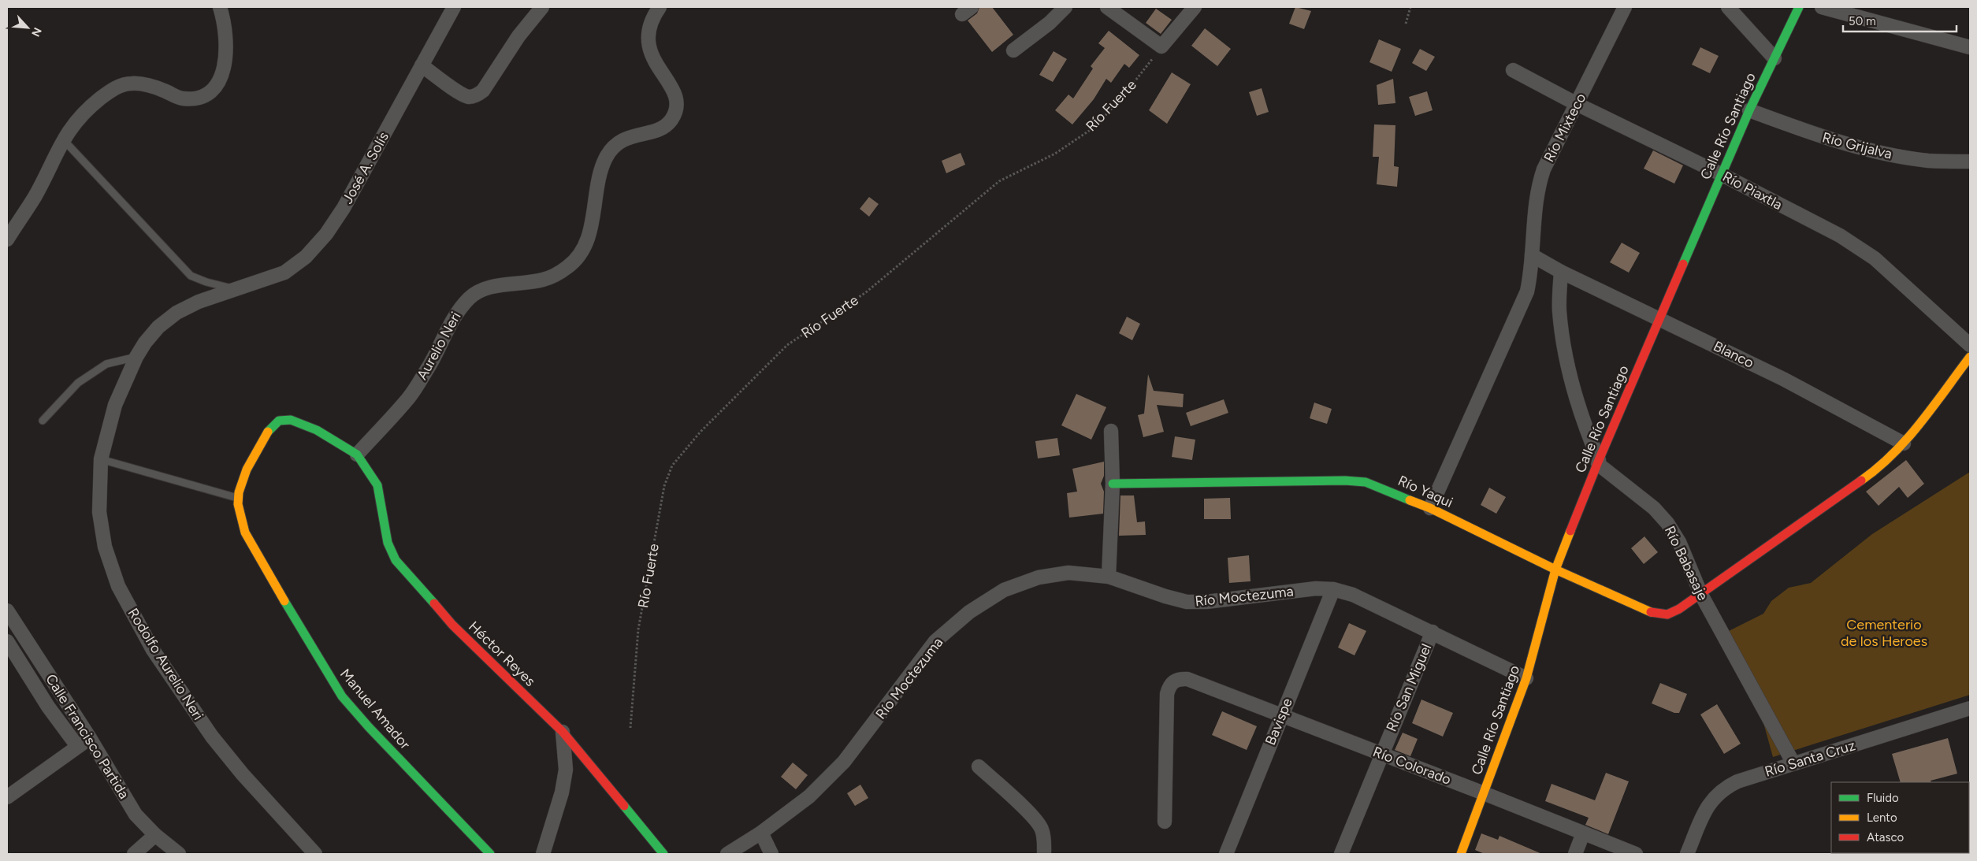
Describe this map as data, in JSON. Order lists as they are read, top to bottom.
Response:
{
  "streets": {
    "street": [
      "Calle Río Santiago",
      "Río Mixteco",
      "Río Grijalva",
      "José A. Solís",
      "Río Piaxtla",
      "Aurelio Neri",
      "Blanco",
      "Río Yaqui",
      "Río Babasaje",
      "Río Moctezuma",
      "Héctor Reyes",
      "Rodolfo Aurelio Neri",
      "Río San Miguel",
      "Manuel Amador",
      "Bavispe",
      "Calle Francisco Partida",
      "Río Santa Cruz",
      "Río Colorado"
    ],
    "path": ["Río Fuerte"]
  },
  "crossings": [
    ["Calle Río Santiago", "Río Grijalva"],
    ["Calle Río Santiago", "Río Piaxtla"],
    ["Calle Río Santiago", "Blanco"],
    ["Calle Río Santiago", "Río Yaqui"],
    ["Calle Río Santiago", "Río Babasaje"],
    ["Calle Río Santiago", "Río Moctezuma"],
    ["Calle Río Santiago", "Río Colorado"],
    ["Río Mixteco", "Río Piaxtla"],
    ["Río Mixteco", "Blanco"],
    ["Río Mixteco", "Río Yaqui"],
    ["José A. Solís", "Rodolfo Aurelio Neri"],
    ["Aurelio Neri", "Héctor Reyes"],
    ["Blanco", "Río Yaqui"],
    ["Blanco", "Río Babasaje"],
    ["Río Yaqui", "Río Babasaje"],
    ["Río Babasaje", "Río Santa Cruz"],
    ["Río Moctezuma", "Río San Miguel"],
    ["Río Moctezuma", "Bavispe"],
    ["Río San Miguel", "Río Colorado"],
    ["Bavispe", "Río Colorado"]
  ],
  "parks": ["Cementerio de los Heroes"],
  "legend": ["Fluido", "Lento", "Atasco"],
  "scale_bar": "50 m",
  "north": "bottom right"
}
